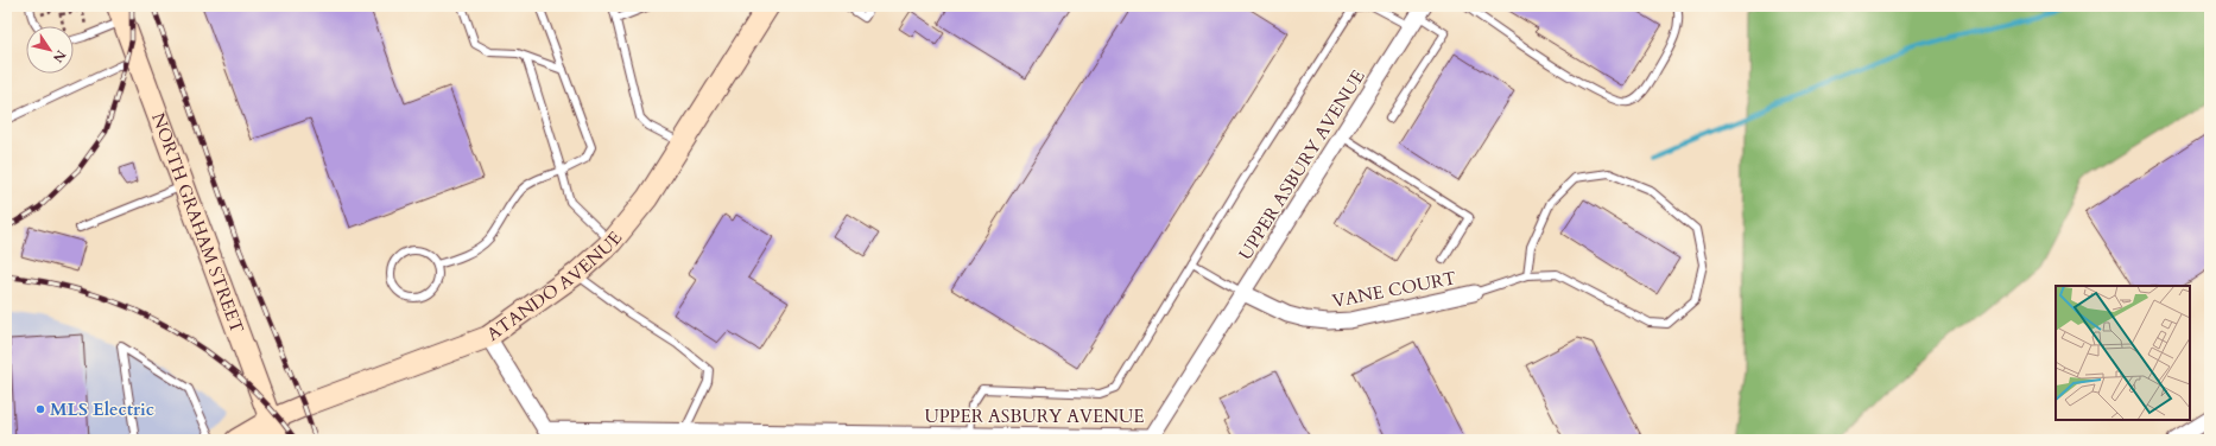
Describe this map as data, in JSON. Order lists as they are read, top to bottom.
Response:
{
  "streets": {
    "main road": ["NORTH GRAHAM STREET", "ATANDO AVENUE"],
    "street": ["UPPER ASBURY AVENUE", "VANE COURT"]
  },
  "crossings": [
    ["UPPER ASBURY AVENUE", "ATANDO AVENUE"],
    ["UPPER ASBURY AVENUE", "VANE COURT"],
    ["NORTH GRAHAM STREET", "ATANDO AVENUE"]
  ],
  "places": ["MLS Electric"],
  "north": "bottom right"
}
